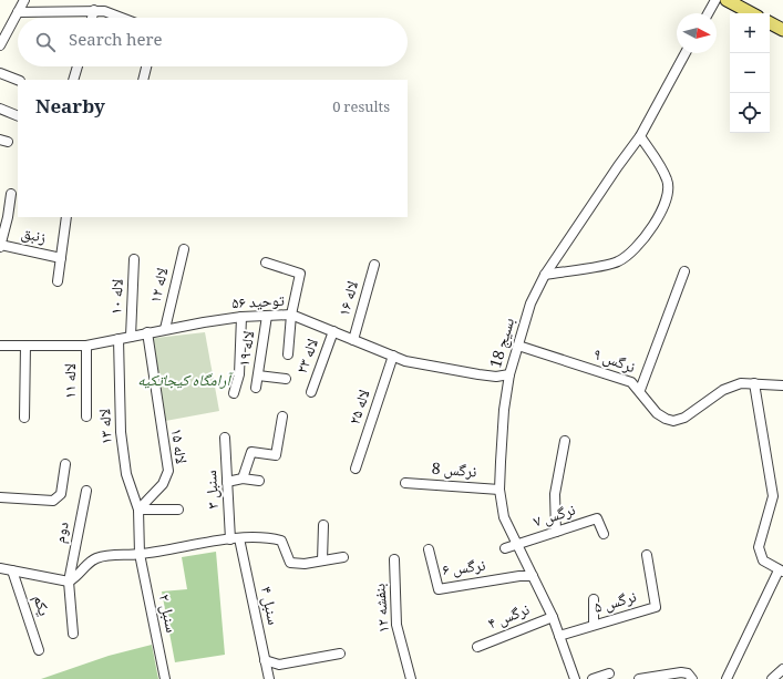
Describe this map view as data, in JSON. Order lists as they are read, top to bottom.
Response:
{
  "streets": {
    "street": [
      "زنبق",
      "لاله ۱۲",
      "لاله ۱۰",
      "لاله ۱۶",
      "توحید ۵۶",
      "بسیج 18",
      "لاله ۱۹",
      "لاله ۲۳",
      "نرگس ۹",
      "لاله ۱۱",
      "لاله ۲۵",
      "لاله ۱۳",
      "لاله ۱۵",
      "نرگس 8",
      "سنبل ۳",
      "نرگس ۷",
      "دوم",
      "نرگس ۶",
      "نرگس ۵",
      "یکم",
      "سنبل ۴",
      "بنفشه ۱۲",
      "سنبل ۲",
      "نرگس ۴"
    ]
  },
  "crossings": [
    ["لاله ۱۲", "توحید ۵۶"],
    ["لاله ۱۰", "توحید ۵۶"],
    ["لاله ۱۶", "توحید ۵۶"],
    ["توحید ۵۶", "بسیج 18"],
    ["توحید ۵۶", "لاله ۱۹"],
    ["توحید ۵۶", "لاله ۲۳"],
    ["توحید ۵۶", "لاله ۱۱"],
    ["توحید ۵۶", "لاله ۲۵"],
    ["توحید ۵۶", "لاله ۱۳"],
    ["توحید ۵۶", "لاله ۱۵"],
    ["بسیج 18", "نرگس ۹"],
    ["بسیج 18", "نرگس 8"],
    ["بسیج 18", "نرگس ۷"],
    ["بسیج 18", "نرگس ۶"],
    ["بسیج 18", "نرگس ۵"],
    ["بسیج 18", "نرگس ۴"],
    ["لاله ۱۳", "لاله ۱۵"],
    ["سنبل ۳", "سنبل ۴"]
  ],
  "parks": ["آرامگاه کیجاتکیه"],
  "north": "right",
  "page": {
    "map_buttons": ["+", "−"],
    "search": "Search here",
    "heading": ["Nearby", "0 results"]
  }
}
